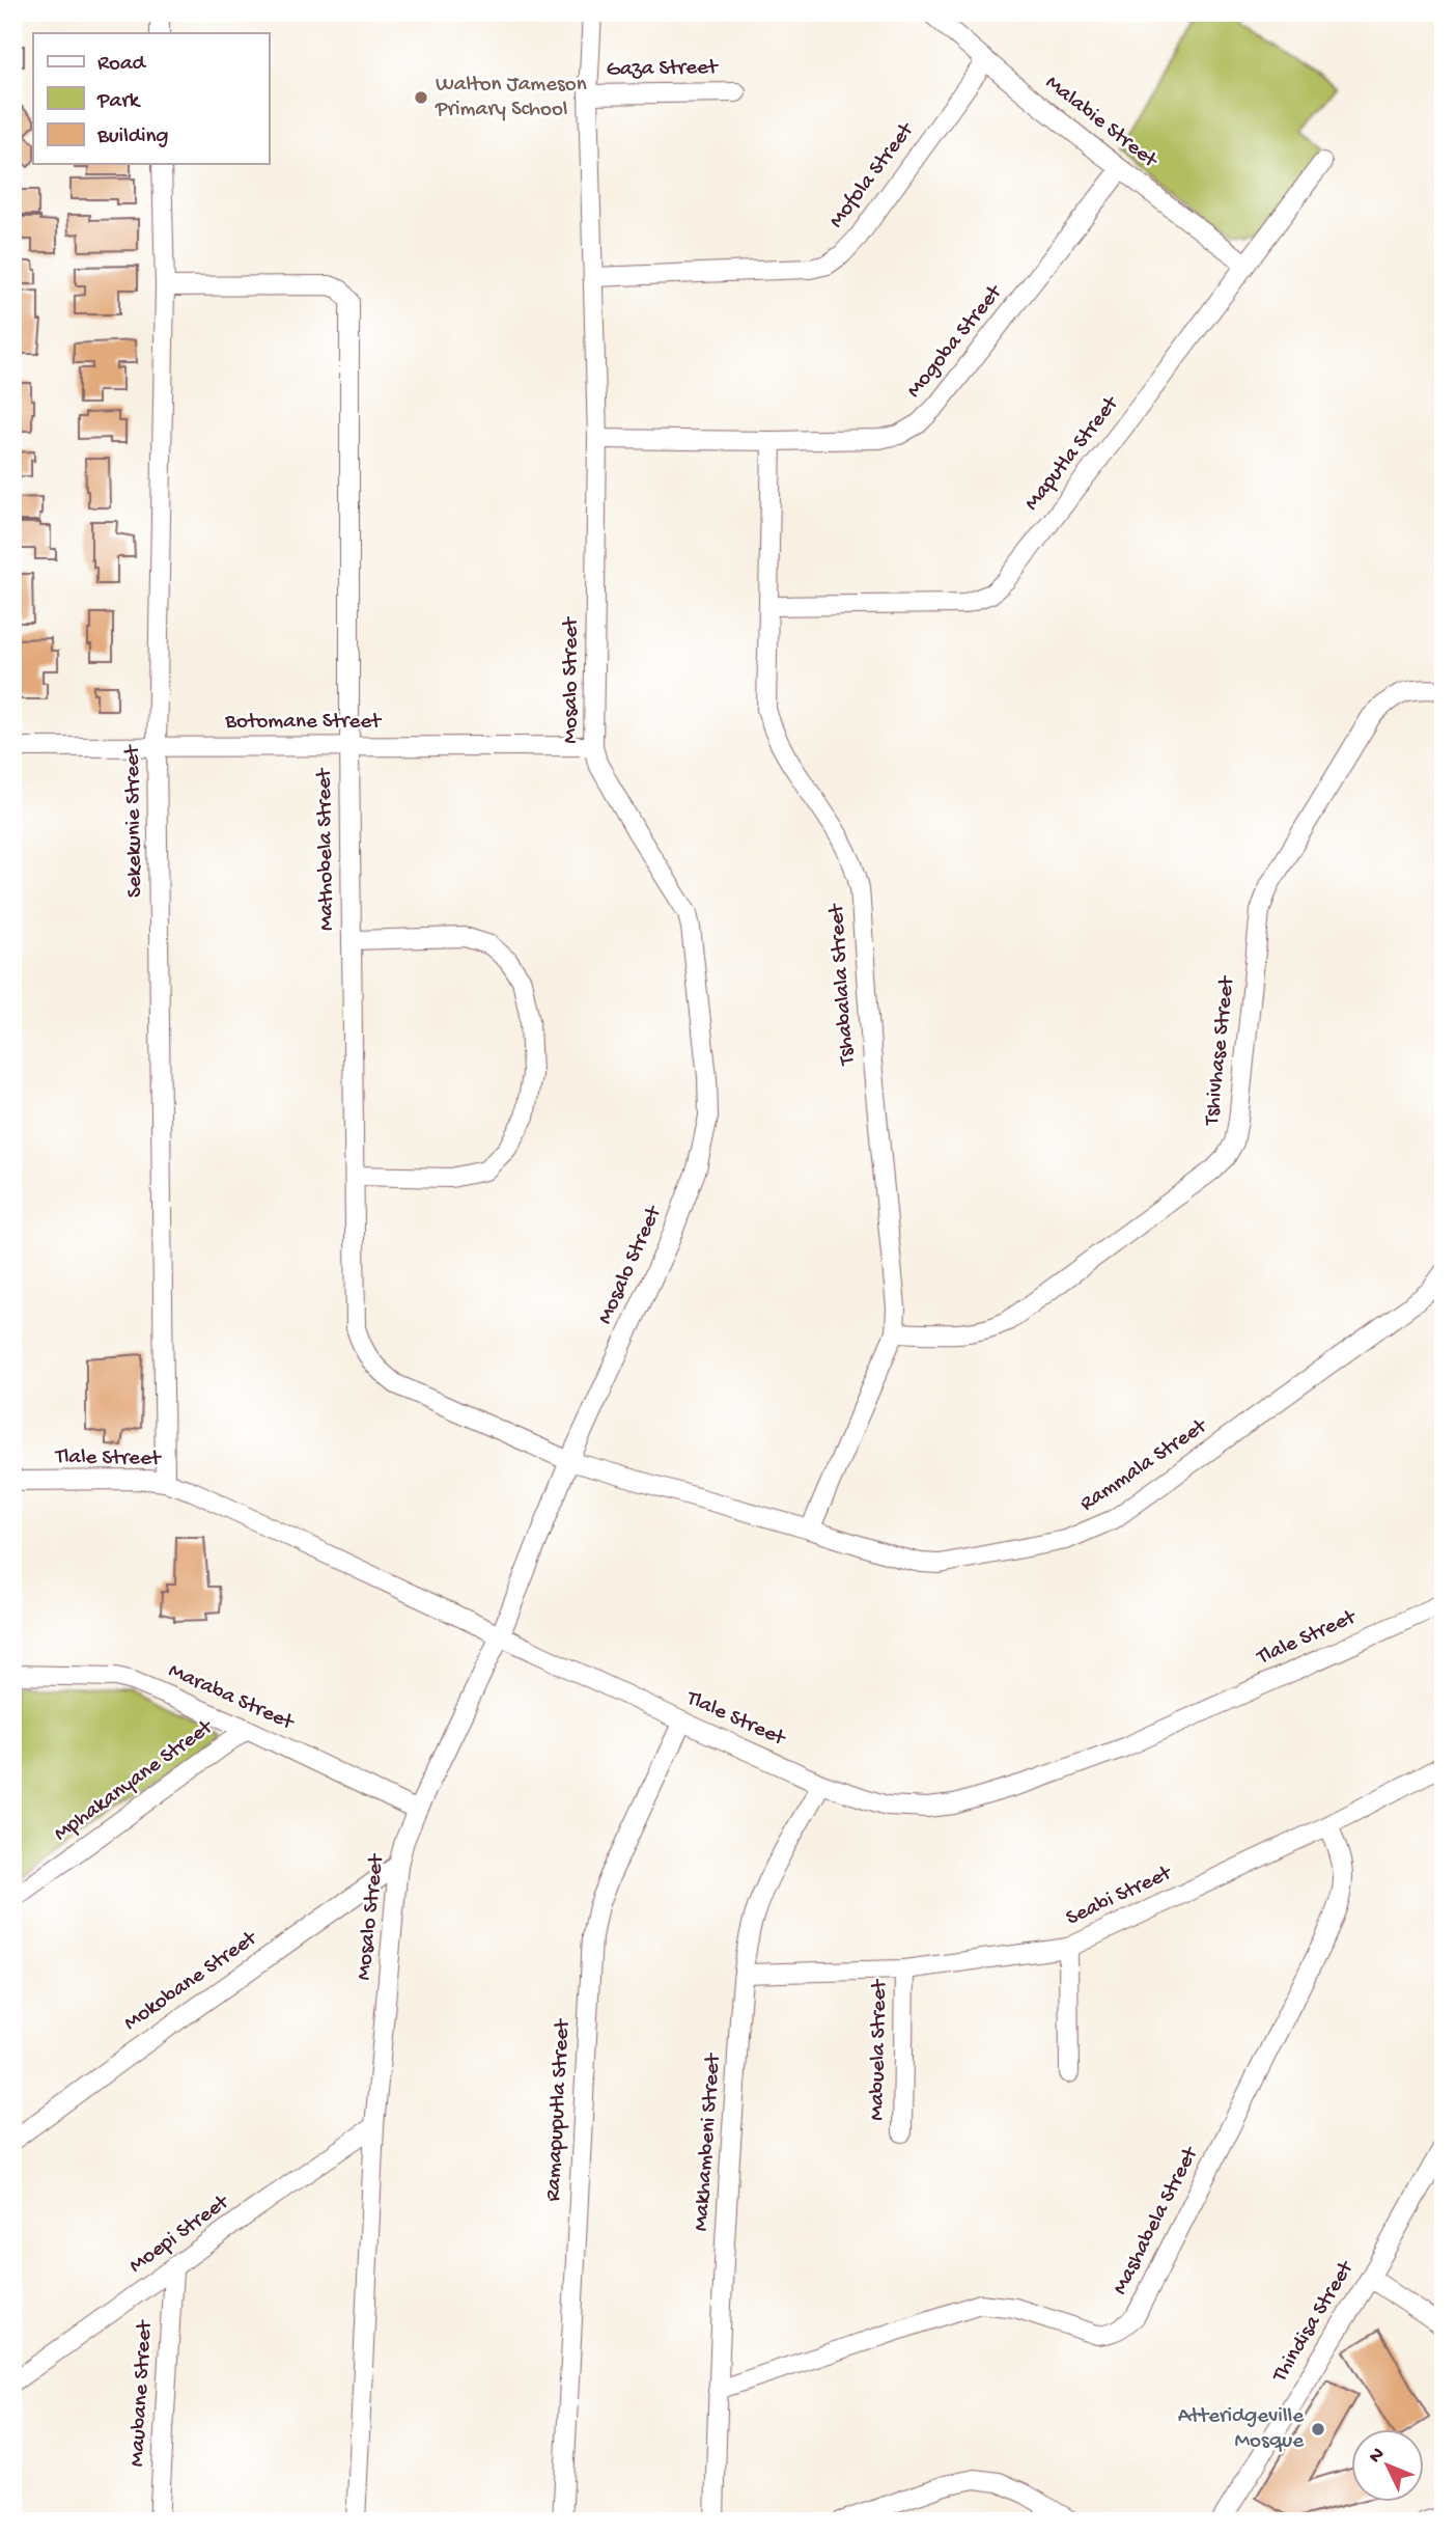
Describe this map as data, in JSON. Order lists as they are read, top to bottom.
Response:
{
  "streets": {
    "street": [
      "Gaza Street",
      "Malabie Street",
      "Mofola Street",
      "Mogoba Street",
      "Maputla Street",
      "Mosalo Street",
      "Botomane Street",
      "Sekekunie Street",
      "Mathobela Street",
      "Tshabalala Street",
      "Tshivhase Street",
      "Tlale Street",
      "Rammala Street",
      "Maraba Street",
      "Mphakanyane Street",
      "Seabi Street",
      "Mokobane Street",
      "Mabuela Street",
      "Ramapuputla Street",
      "Makhambeni Street",
      "Mashabela Street",
      "Moepi Street",
      "Thindisa Street",
      "Maubane Street"
    ]
  },
  "crossings": [
    ["Gaza Street", "Mosalo Street"],
    ["Malabie Street", "Mofola Street"],
    ["Malabie Street", "Mogoba Street"],
    ["Malabie Street", "Maputla Street"],
    ["Mofola Street", "Mosalo Street"],
    ["Mogoba Street", "Mosalo Street"],
    ["Mogoba Street", "Tshabalala Street"],
    ["Maputla Street", "Tshabalala Street"],
    ["Mosalo Street", "Botomane Street"],
    ["Mosalo Street", "Mathobela Street"],
    ["Mosalo Street", "Tlale Street"],
    ["Mosalo Street", "Rammala Street"],
    ["Mosalo Street", "Maraba Street"],
    ["Mosalo Street", "Mokobane Street"],
    ["Mosalo Street", "Moepi Street"],
    ["Botomane Street", "Sekekunie Street"],
    ["Botomane Street", "Mathobela Street"],
    ["Sekekunie Street", "Mathobela Street"],
    ["Sekekunie Street", "Tlale Street"],
    ["Mathobela Street", "Rammala Street"],
    ["Tshabalala Street", "Tshivhase Street"],
    ["Tshabalala Street", "Rammala Street"],
    ["Tlale Street", "Ramapuputla Street"],
    ["Tlale Street", "Makhambeni Street"],
    ["Maraba Street", "Mphakanyane Street"],
    ["Seabi Street", "Mabuela Street"],
    ["Seabi Street", "Makhambeni Street"],
    ["Seabi Street", "Mashabela Street"],
    ["Makhambeni Street", "Mashabela Street"],
    ["Moepi Street", "Maubane Street"]
  ],
  "places": ["Walton Jameson Primary School", "Atteridgeville Mosque"],
  "legend": ["Road", "Park", "Building"],
  "north": "top left"
}
